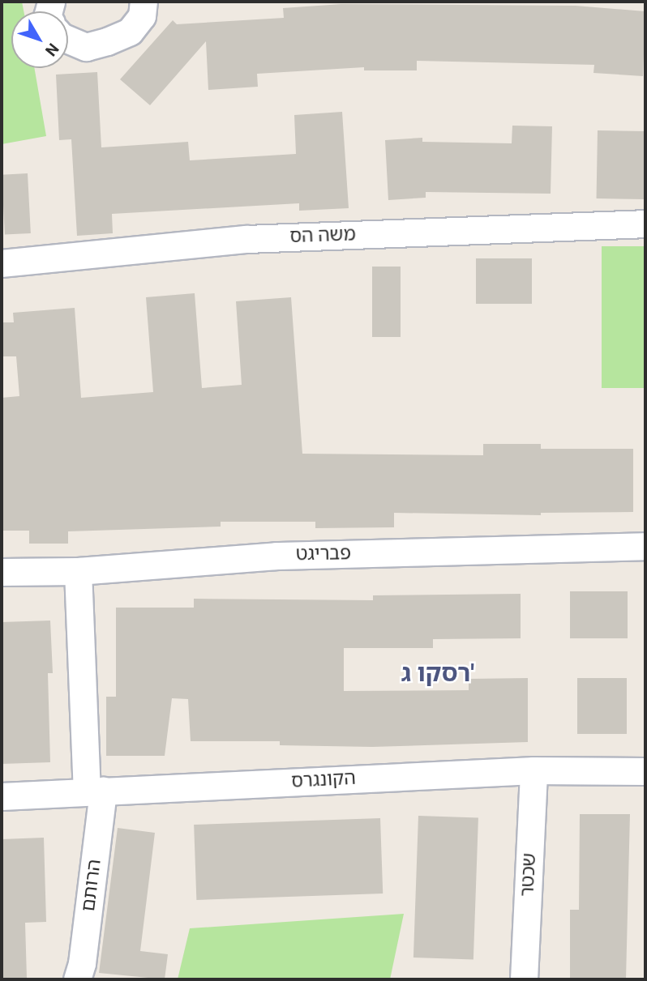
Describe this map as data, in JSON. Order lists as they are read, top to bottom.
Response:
{
  "streets": {
    "street": [
      "משה הס",
      "פבריגט",
      "הקונגרס",
      "שכטר",
      "הרותם"
    ]
  },
  "crossings": [
    ["פבריגט", "הרותם"],
    ["הקונגרס", "שכטר"],
    ["הקונגרס", "הרותם"]
  ],
  "districts": ["רסקו ג'"],
  "north": "bottom right"
}
